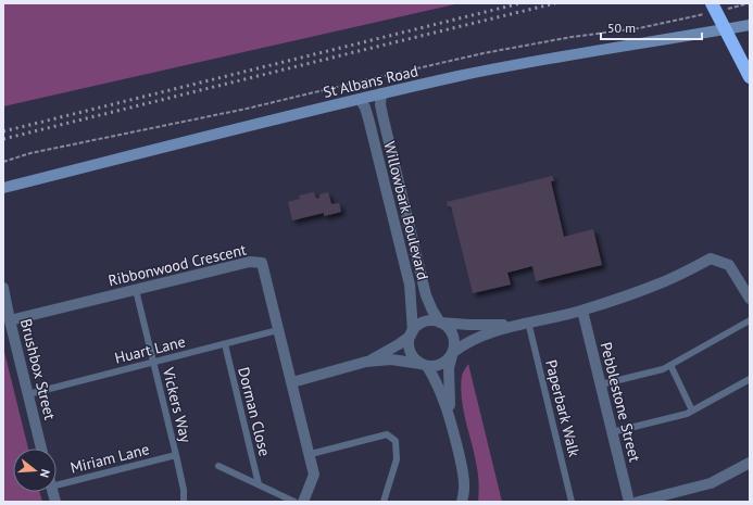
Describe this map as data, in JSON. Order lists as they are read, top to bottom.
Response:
{
  "streets": {
    "main road": ["St Albans Road"],
    "street": [
      "Willowbark Boulevard",
      "Ribbonwood Crescent",
      "Brushbox Street",
      "Pebblestone Street"
    ],
    "lane": [
      "Huart Lane",
      "Vickers Way",
      "Paperbark Walk",
      "Dorman Close",
      "Miriam Lane"
    ]
  },
  "crossings": [
    ["St Albans Road", "Willowbark Boulevard"],
    ["Ribbonwood Crescent", "Huart Lane"],
    ["Ribbonwood Crescent", "Brushbox Street"],
    ["Ribbonwood Crescent", "Vickers Way"],
    ["Huart Lane", "Brushbox Street"],
    ["Huart Lane", "Vickers Way"],
    ["Huart Lane", "Dorman Close"],
    ["Vickers Way", "Miriam Lane"]
  ],
  "scale_bar": "50 m",
  "north": "right"
}
